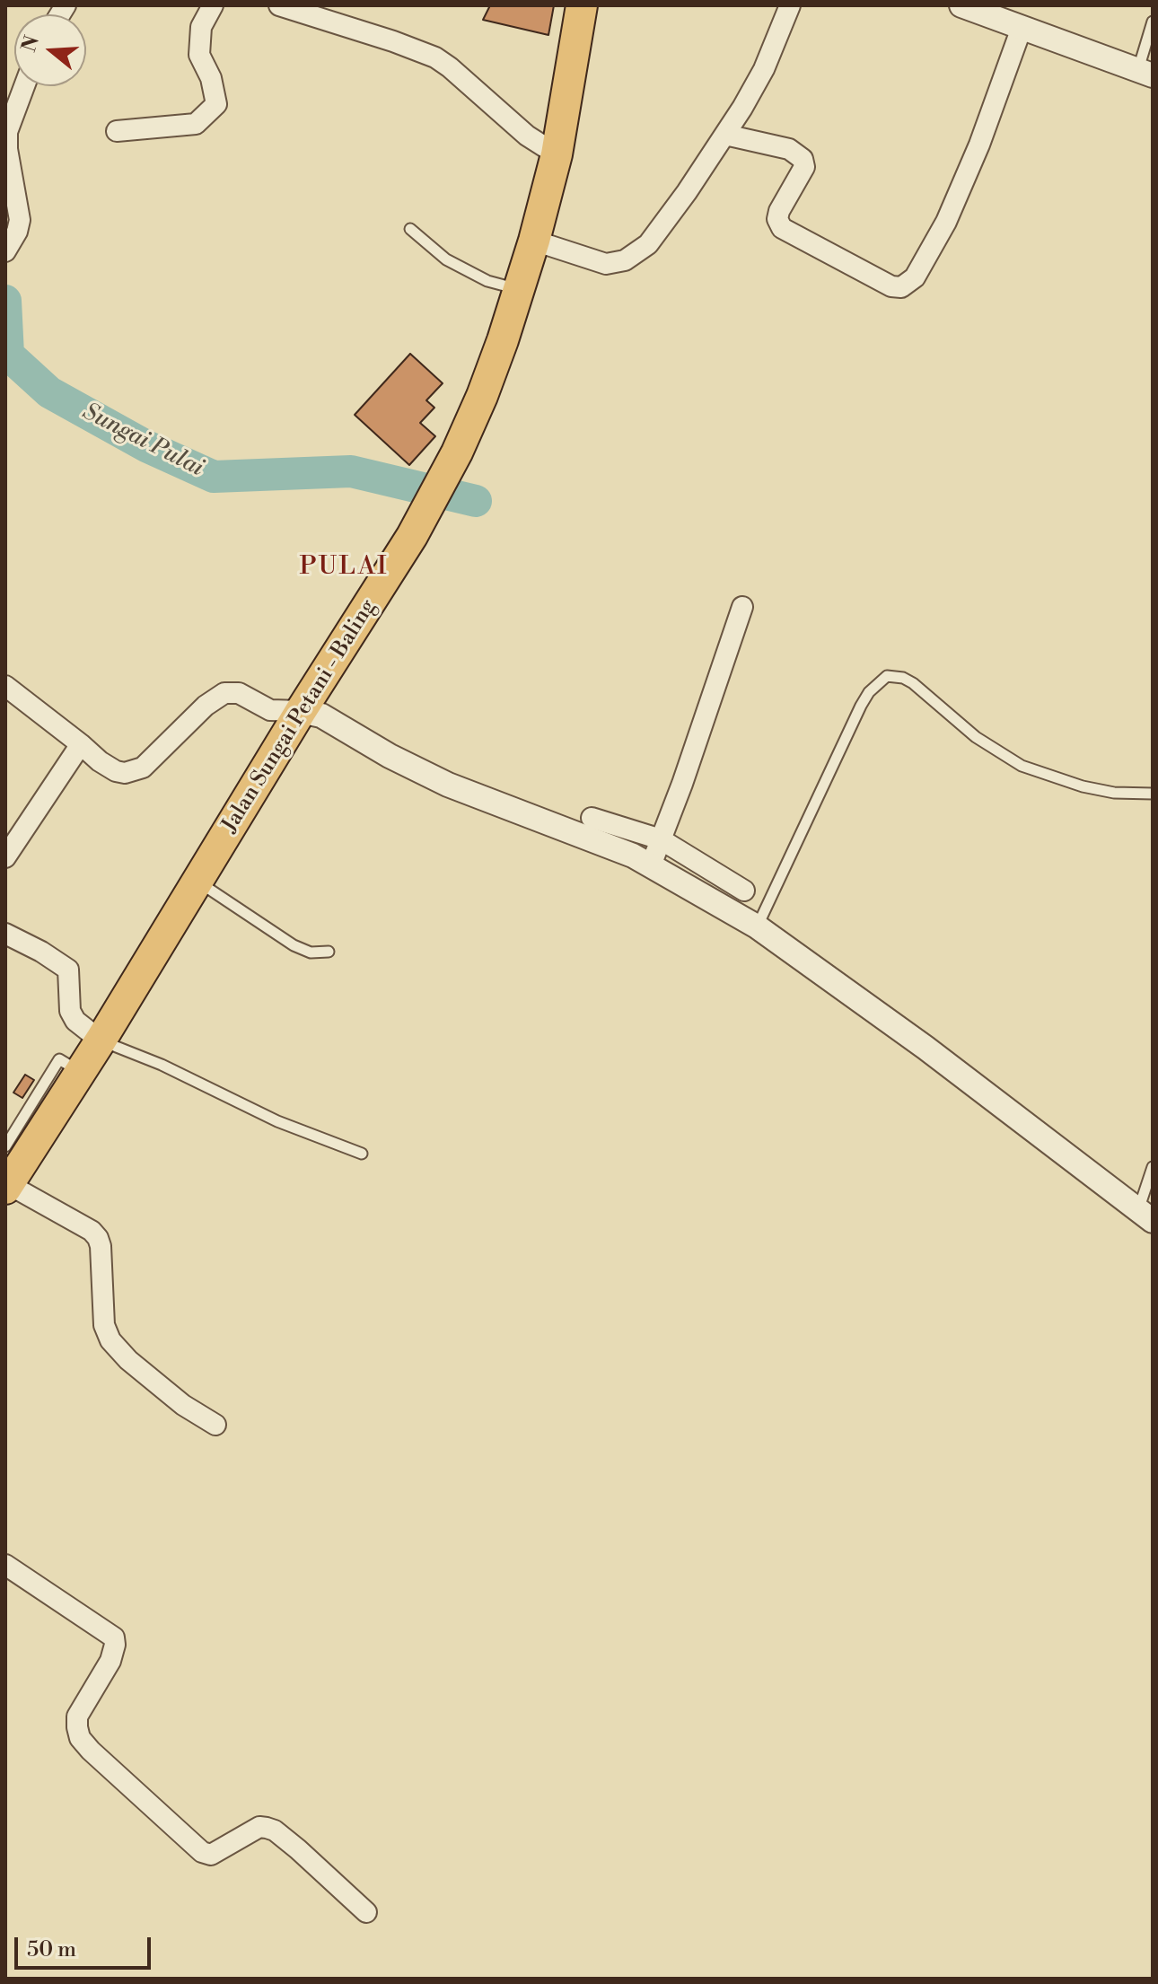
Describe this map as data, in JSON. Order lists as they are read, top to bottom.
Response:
{
  "streets": {
    "main road": ["Jalan Sungai Petani - Baling"]
  },
  "districts": ["PULAI"],
  "water": ["Sungai Pulai"],
  "scale_bar": "50 m",
  "north": "left"
}
